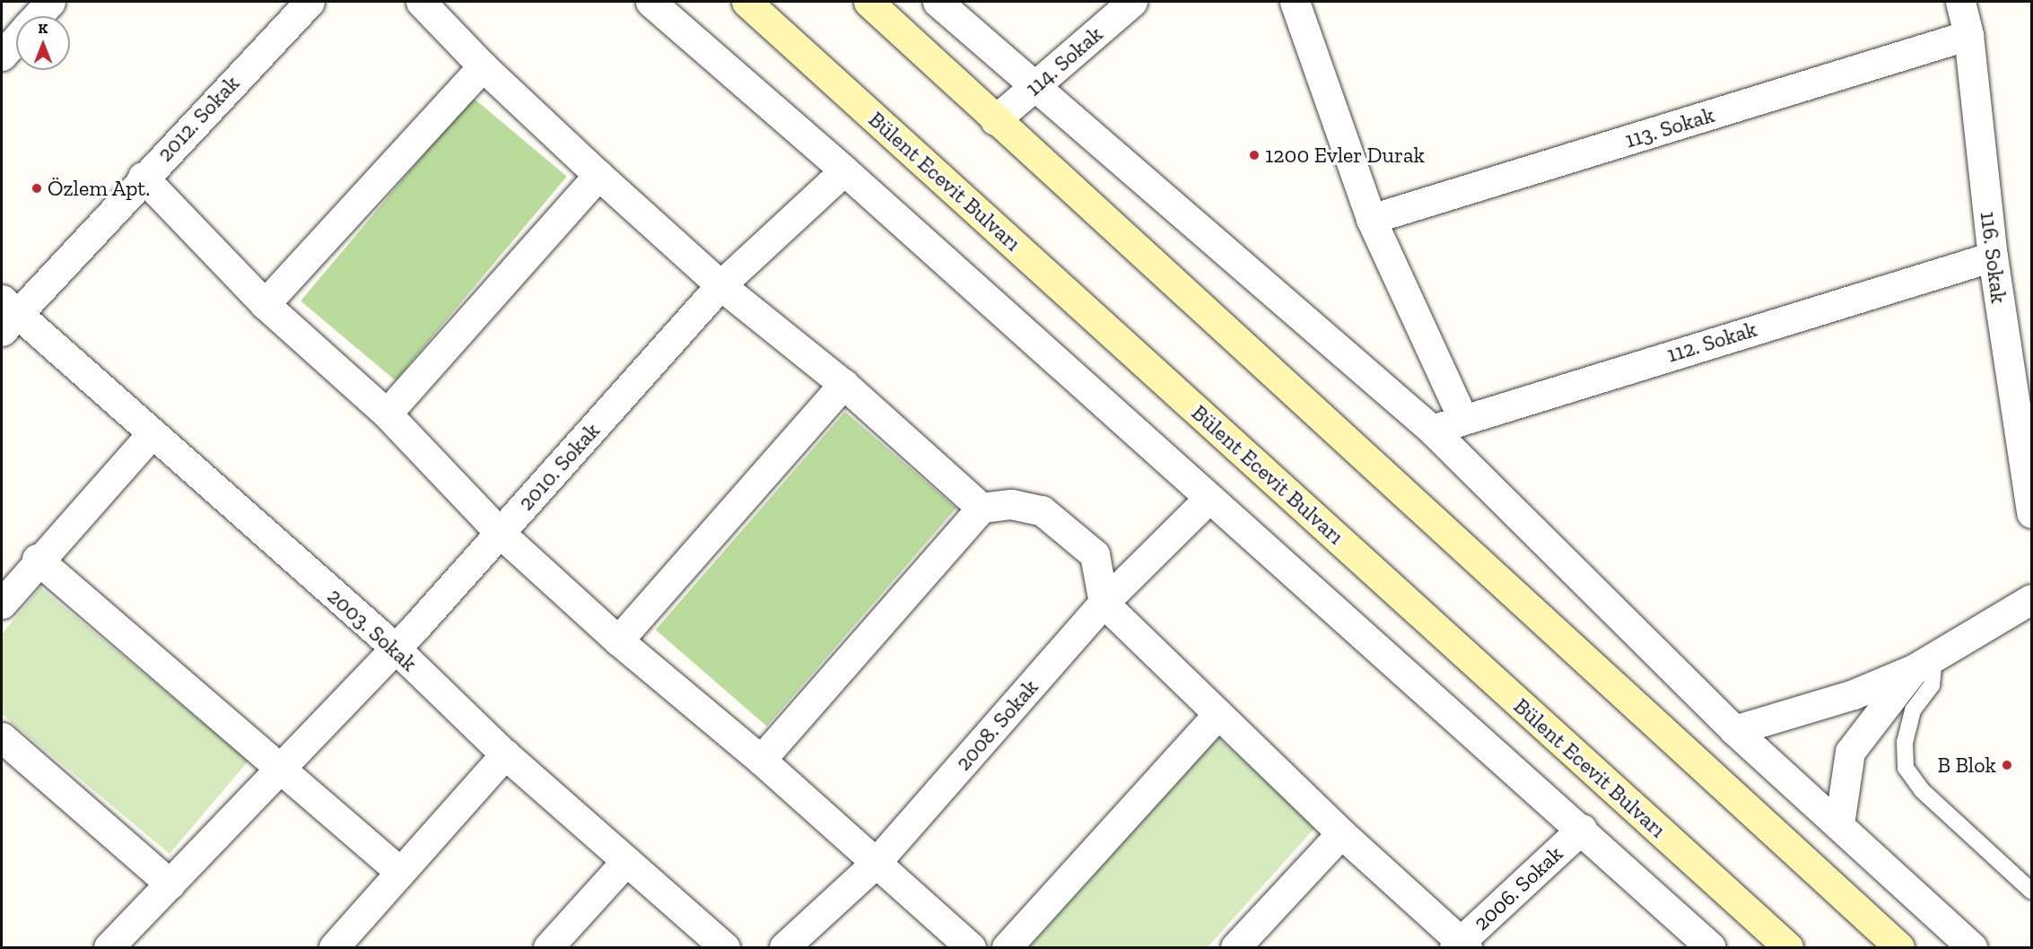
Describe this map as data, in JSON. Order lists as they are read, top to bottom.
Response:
{
  "streets": {
    "main road": ["Bülent Ecevit Bulvarı"],
    "street": [
      "114. Sokak",
      "2012. Sokak",
      "113. Sokak",
      "116. Sokak",
      "112. Sokak",
      "2010. Sokak",
      "2003. Sokak",
      "2008. Sokak",
      "2006. Sokak"
    ]
  },
  "crossings": [
    ["2012. Sokak", "2003. Sokak"],
    ["113. Sokak", "116. Sokak"],
    ["116. Sokak", "112. Sokak"],
    ["2010. Sokak", "2003. Sokak"]
  ],
  "places": ["1200 Evler Durak", "Özlem Apt.", "B Blok"],
  "north": "top"
}
